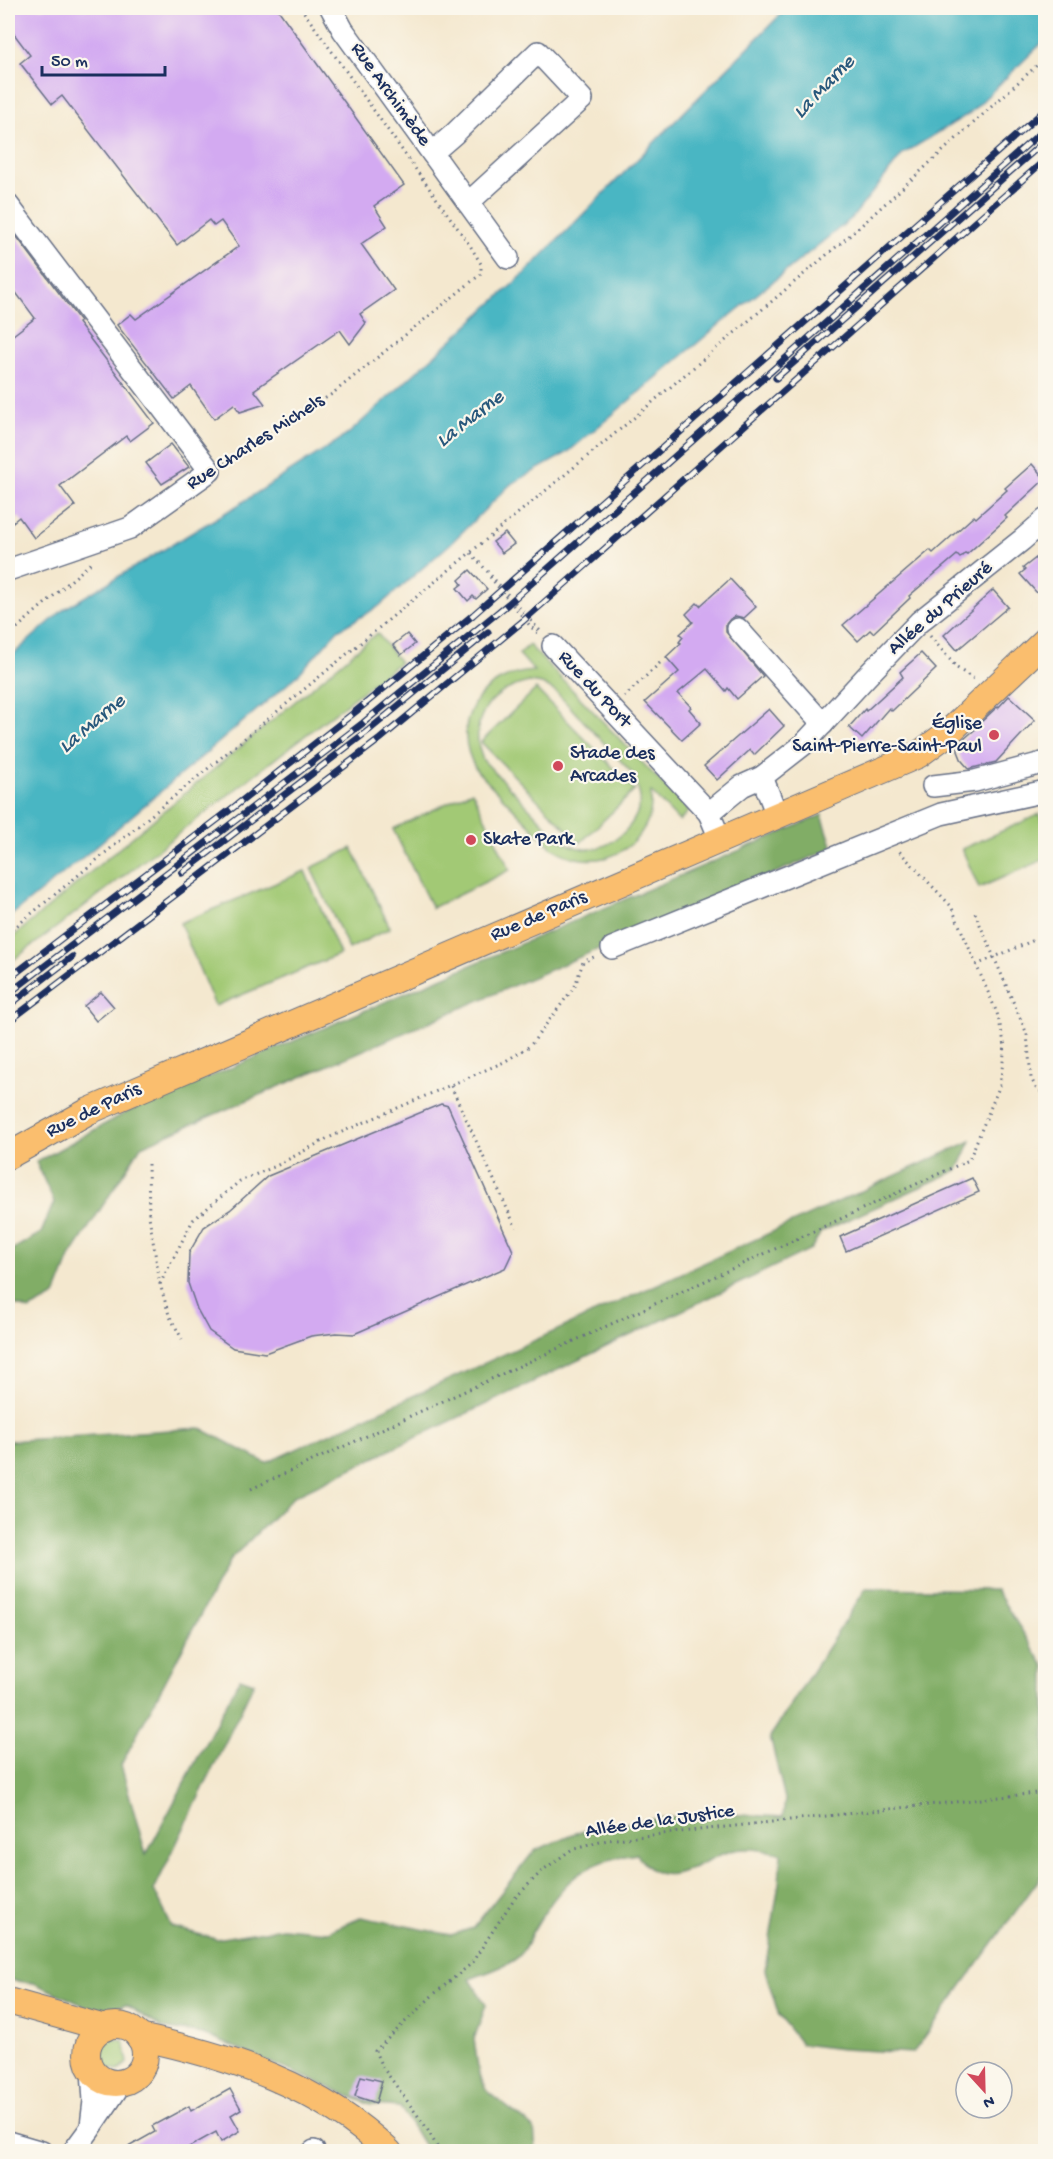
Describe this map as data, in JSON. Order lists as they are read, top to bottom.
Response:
{
  "streets": {
    "main road": ["Rue de Paris"],
    "street": [
      "Rue Archimède",
      "Rue Charles Michels",
      "Allée du Prieuré",
      "Rue du Port"
    ],
    "path": ["Allée de la Justice"]
  },
  "crossings": [
    ["Allée du Prieuré", "Rue du Port"],
    ["Rue du Port", "Rue de Paris"]
  ],
  "water": ["La Marne"],
  "places": ["Église Saint-Pierre-Saint-Paul", "Stade des Arcades", "Skate Park"],
  "scale_bar": "50 m",
  "north": "bottom"
}
